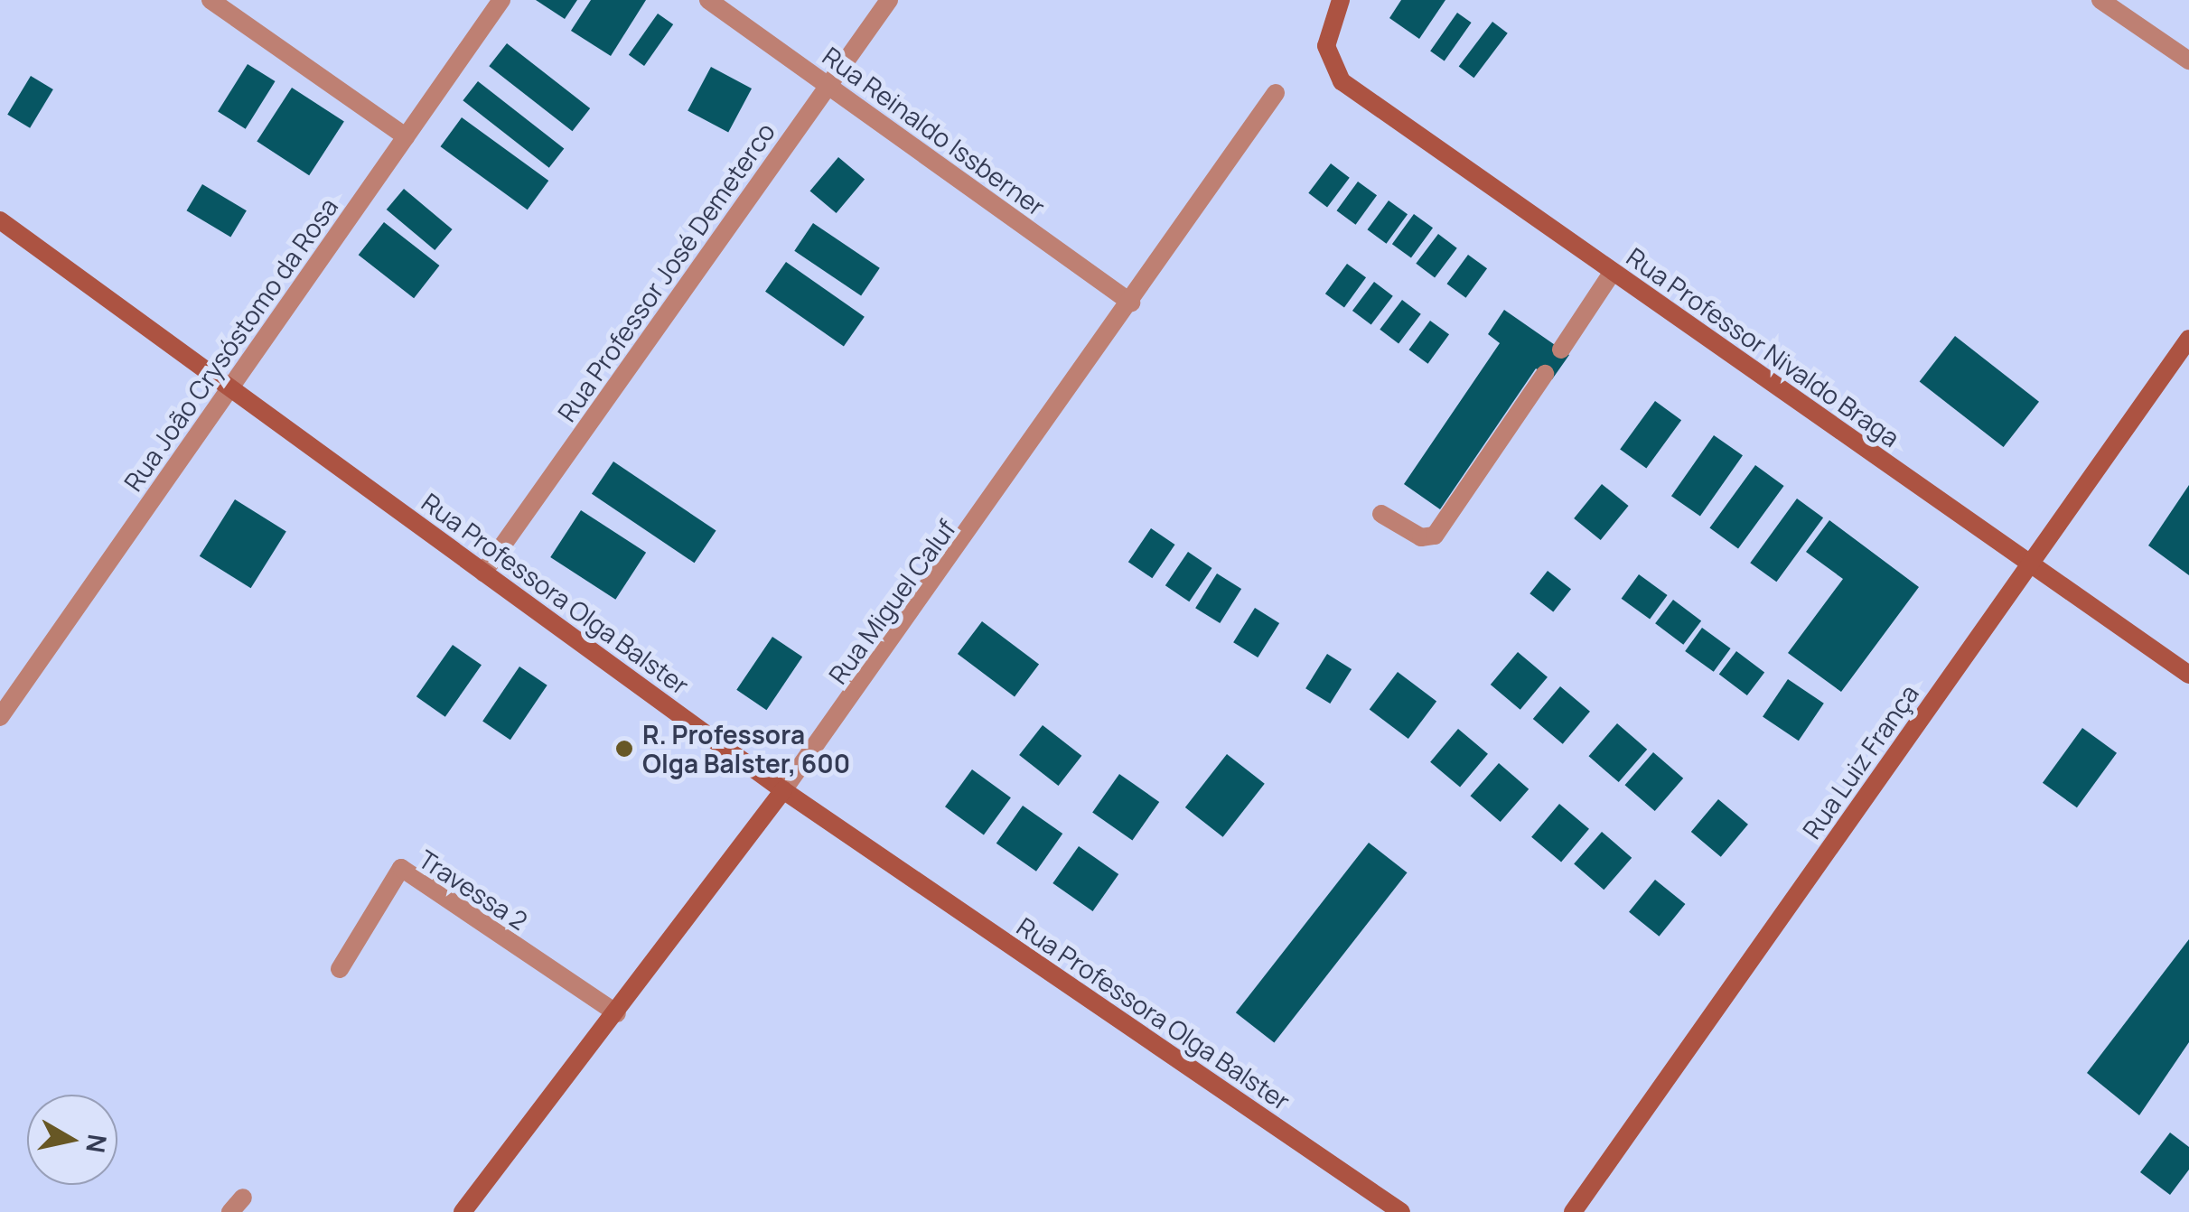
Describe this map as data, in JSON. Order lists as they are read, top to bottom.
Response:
{
  "streets": {
    "main road": [
      "Rua Professor Nivaldo Braga",
      "Rua Professora Olga Balster",
      "Rua Miguel Caluf",
      "Rua Luiz França"
    ],
    "street": [
      "Rua Reinaldo Issberner",
      "Rua Professor José Demeterco",
      "Rua João Crysóstomo da Rosa",
      "Travessa 2"
    ]
  },
  "crossings": [
    ["Rua Reinaldo Issberner", "Rua Professor José Demeterco"],
    ["Rua Reinaldo Issberner", "Rua Miguel Caluf"],
    ["Rua Professor José Demeterco", "Rua Professora Olga Balster"],
    ["Rua João Crysóstomo da Rosa", "Rua Professora Olga Balster"],
    ["Rua Professor Nivaldo Braga", "Rua Luiz França"],
    ["Rua Professora Olga Balster", "Rua Miguel Caluf"],
    ["Rua Miguel Caluf", "Travessa 2"]
  ],
  "places": ["R. Professora Olga Balster, 600"],
  "north": "right"
}
